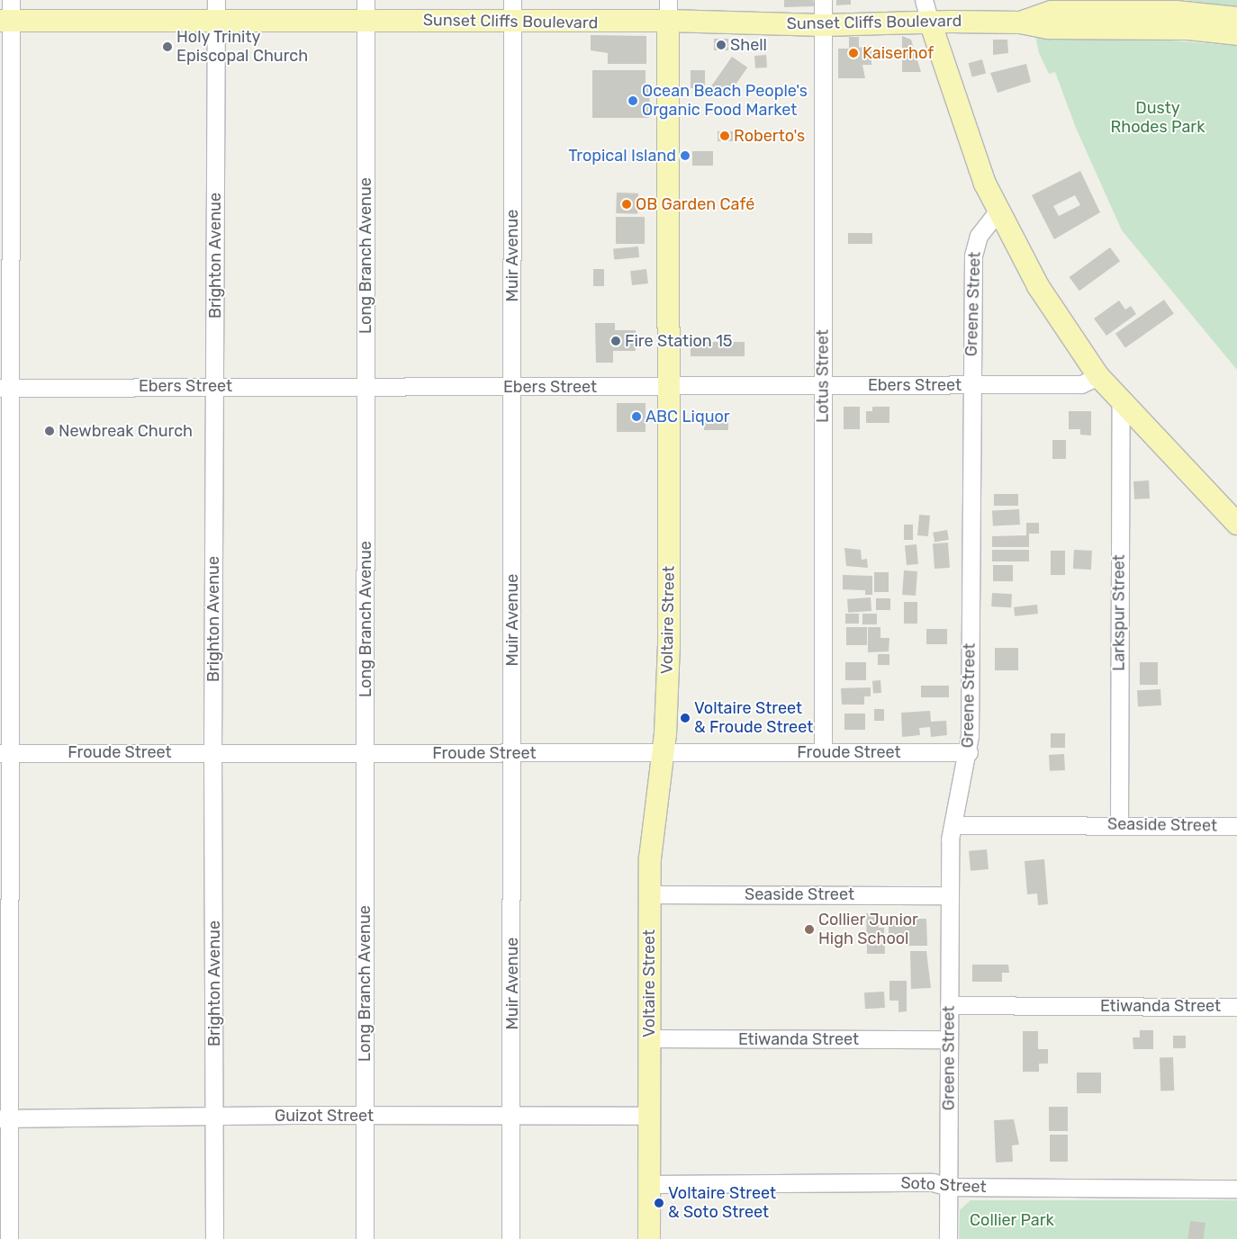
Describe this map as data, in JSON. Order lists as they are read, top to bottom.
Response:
{
  "streets": {
    "main road": ["Sunset Cliffs Boulevard", "Voltaire Street"],
    "street": [
      "Brighton Avenue",
      "Long Branch Avenue",
      "Muir Avenue",
      "Greene Street",
      "Lotus Street",
      "Ebers Street",
      "Larkspur Street",
      "Froude Street",
      "Seaside Street",
      "Etiwanda Street",
      "Guizot Street",
      "Soto Street"
    ]
  },
  "crossings": [
    ["Sunset Cliffs Boulevard", "Brighton Avenue"],
    ["Sunset Cliffs Boulevard", "Long Branch Avenue"],
    ["Sunset Cliffs Boulevard", "Muir Avenue"],
    ["Sunset Cliffs Boulevard", "Lotus Street"],
    ["Sunset Cliffs Boulevard", "Voltaire Street"],
    ["Brighton Avenue", "Ebers Street"],
    ["Brighton Avenue", "Froude Street"],
    ["Brighton Avenue", "Guizot Street"],
    ["Long Branch Avenue", "Ebers Street"],
    ["Long Branch Avenue", "Froude Street"],
    ["Long Branch Avenue", "Guizot Street"],
    ["Muir Avenue", "Ebers Street"],
    ["Muir Avenue", "Froude Street"],
    ["Muir Avenue", "Guizot Street"],
    ["Greene Street", "Ebers Street"],
    ["Greene Street", "Froude Street"],
    ["Greene Street", "Seaside Street"],
    ["Greene Street", "Etiwanda Street"],
    ["Greene Street", "Soto Street"],
    ["Lotus Street", "Ebers Street"],
    ["Lotus Street", "Froude Street"],
    ["Ebers Street", "Voltaire Street"],
    ["Larkspur Street", "Seaside Street"],
    ["Voltaire Street", "Froude Street"],
    ["Voltaire Street", "Seaside Street"],
    ["Voltaire Street", "Etiwanda Street"],
    ["Voltaire Street", "Guizot Street"],
    ["Voltaire Street", "Soto Street"]
  ],
  "parks": ["Dusty Rhodes Park", "Collier Park"],
  "places": [
    "Shell",
    "Holy Trinity Episcopal Church",
    "Kaiserhof",
    "Ocean Beach People's Organic Food Market",
    "Roberto's",
    "Tropical Island",
    "OB Garden Café",
    "Fire Station 15",
    "ABC Liquor",
    "Newbreak Church",
    "Voltaire Street & Froude Street",
    "Collier Junior High School",
    "Voltaire Street & Soto Street"
  ]
}
